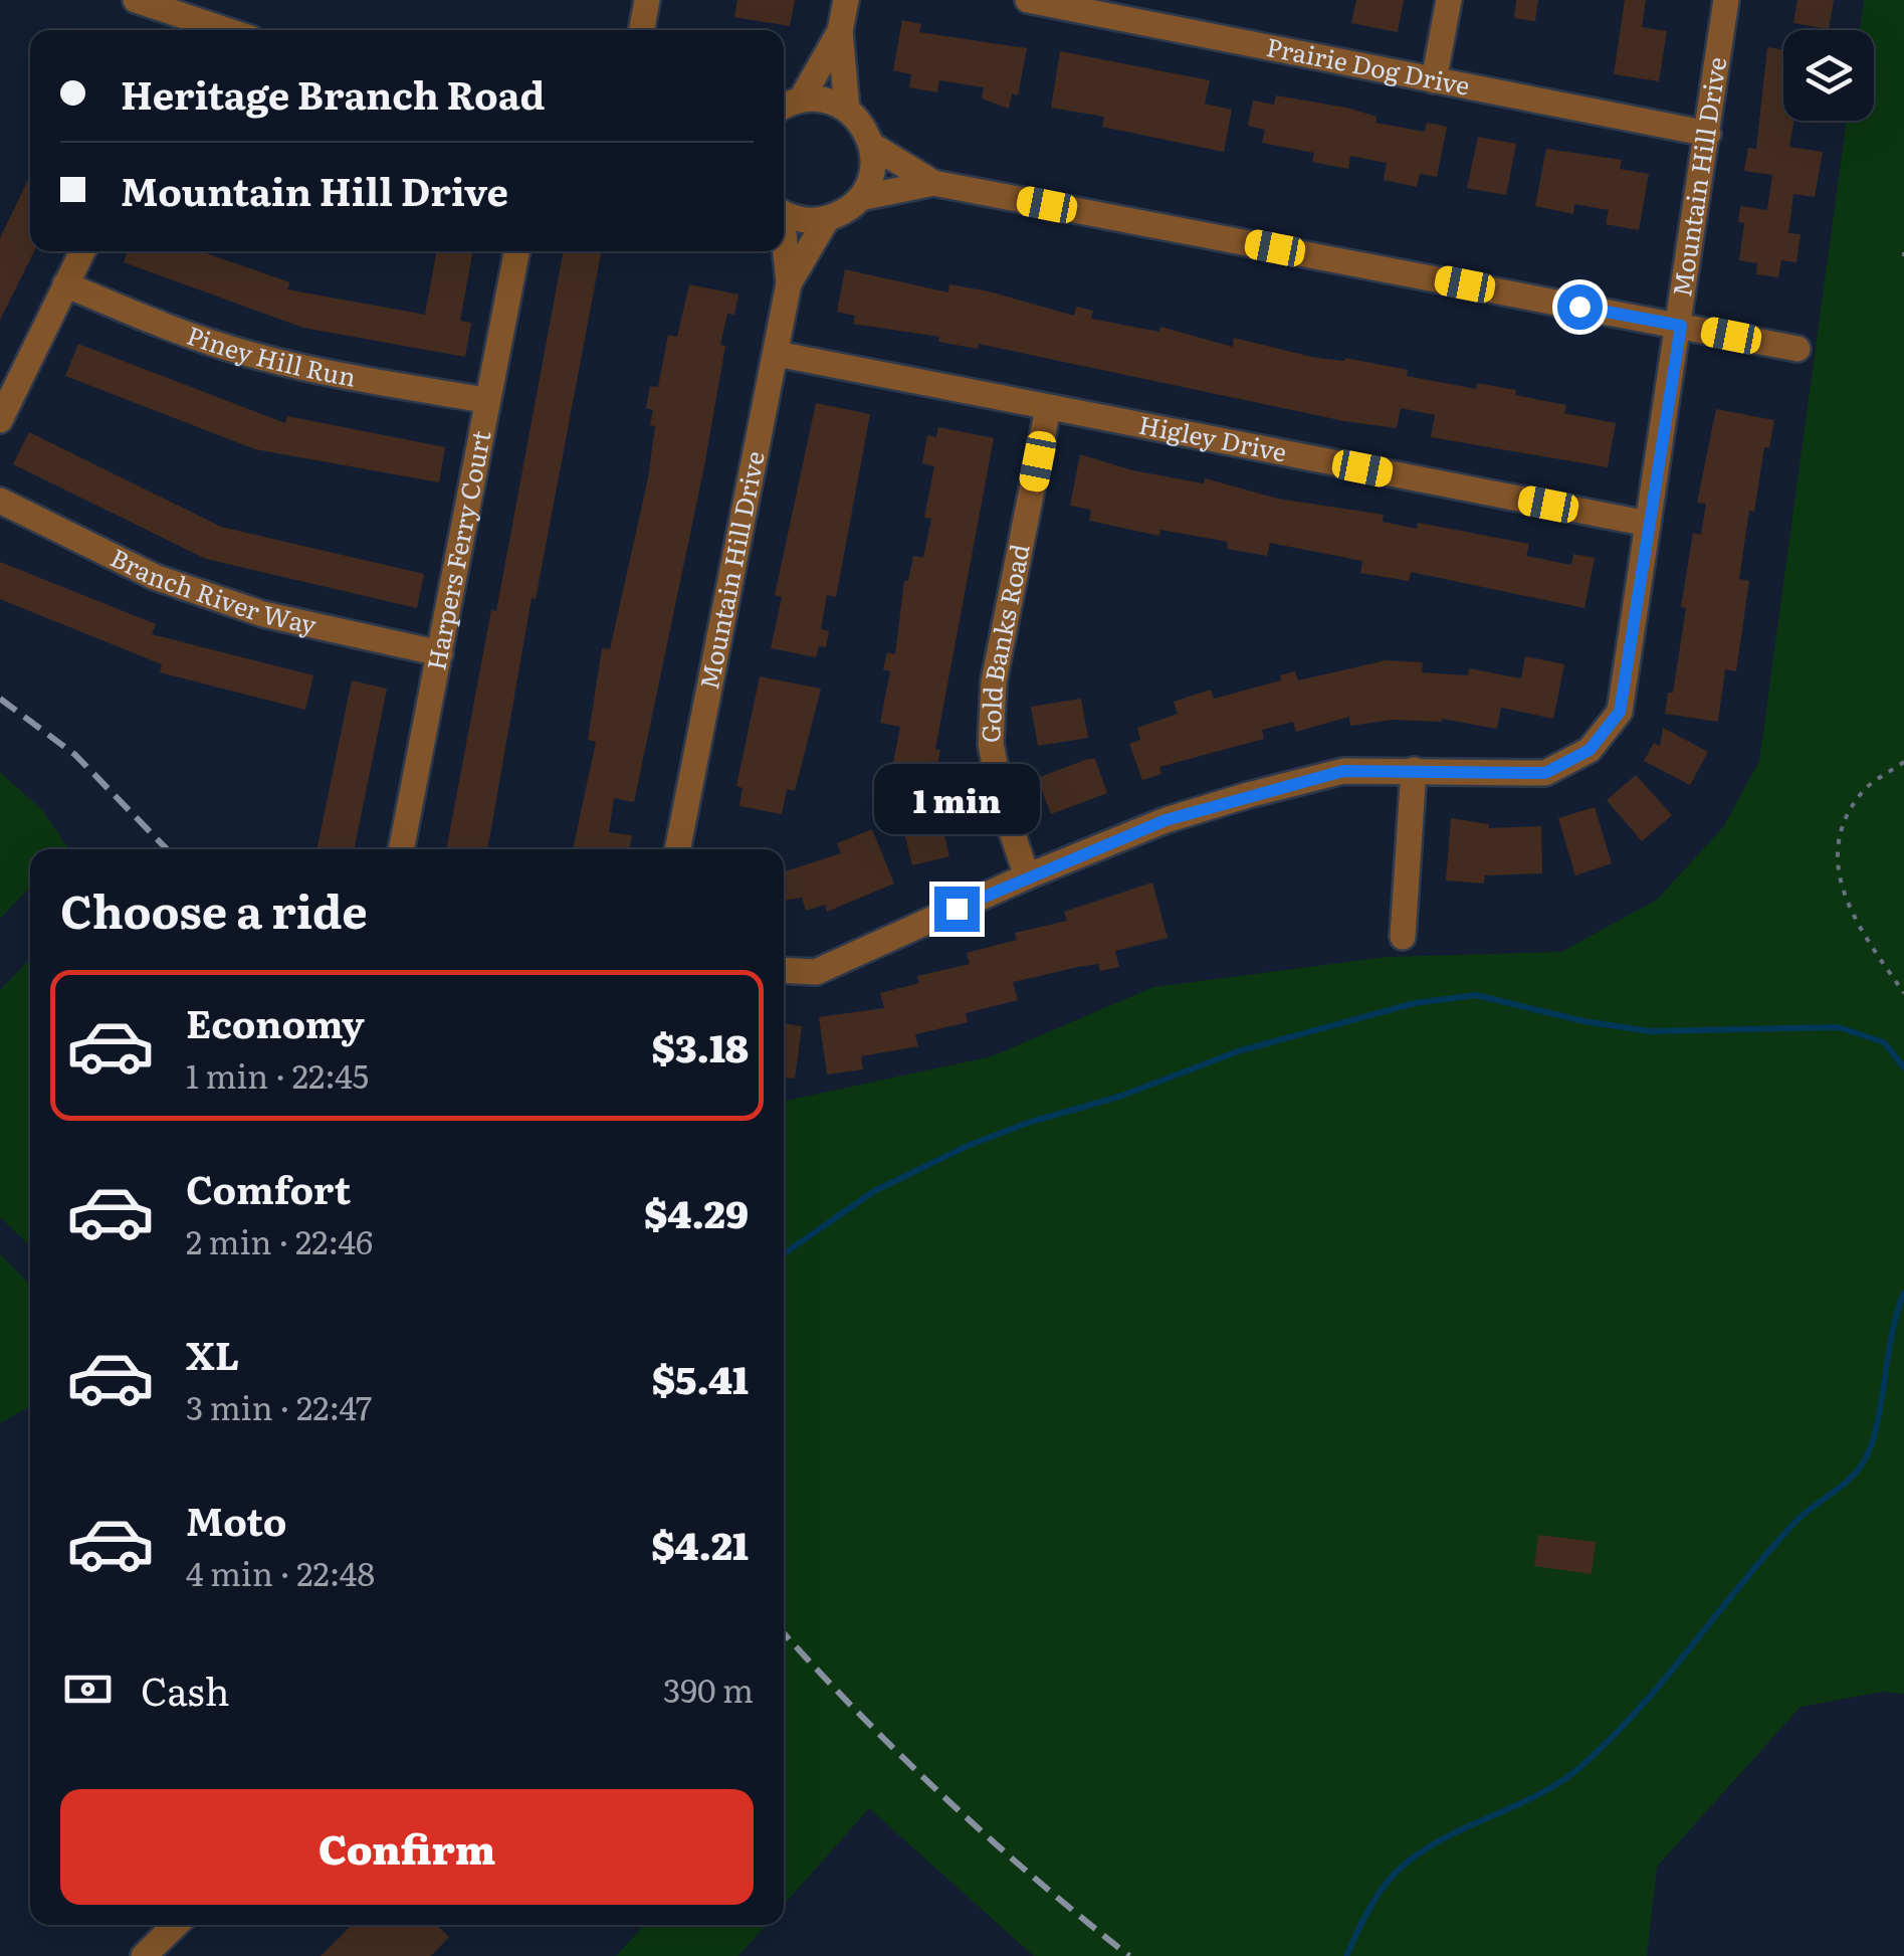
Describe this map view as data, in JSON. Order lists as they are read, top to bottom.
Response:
{
  "streets": {
    "street": [
      "Prairie Dog Drive",
      "Mountain Hill Drive",
      "Piney Hill Run",
      "Higley Drive",
      "Harpers Ferry Court",
      "Branch River Way",
      "Gold Banks Road"
    ]
  },
  "crossings": [
    ["Prairie Dog Drive", "Mountain Hill Drive"],
    ["Mountain Hill Drive", "Higley Drive"],
    ["Mountain Hill Drive", "Gold Banks Road"],
    ["Piney Hill Run", "Harpers Ferry Court"],
    ["Higley Drive", "Gold Banks Road"],
    ["Harpers Ferry Court", "Branch River Way"]
  ],
  "page": {
    "banner": ["Heritage Branch Road", "Mountain Hill Drive"],
    "bubble": "1 min",
    "heading": "Choose a ride",
    "list": [
      {
        "name": "Economy",
        "note": "1 min · 22:45",
        "value": "$3.18"
      },
      {
        "name": "Comfort",
        "note": "2 min · 22:46",
        "value": "$4.29"
      },
      {
        "name": "XL",
        "note": "3 min · 22:47",
        "value": "$5.41"
      },
      {
        "name": "Moto",
        "note": "4 min · 22:48",
        "value": "$4.21"
      }
    ],
    "pay": ["Cash", "390 m"],
    "buttons": "Confirm"
  }
}
